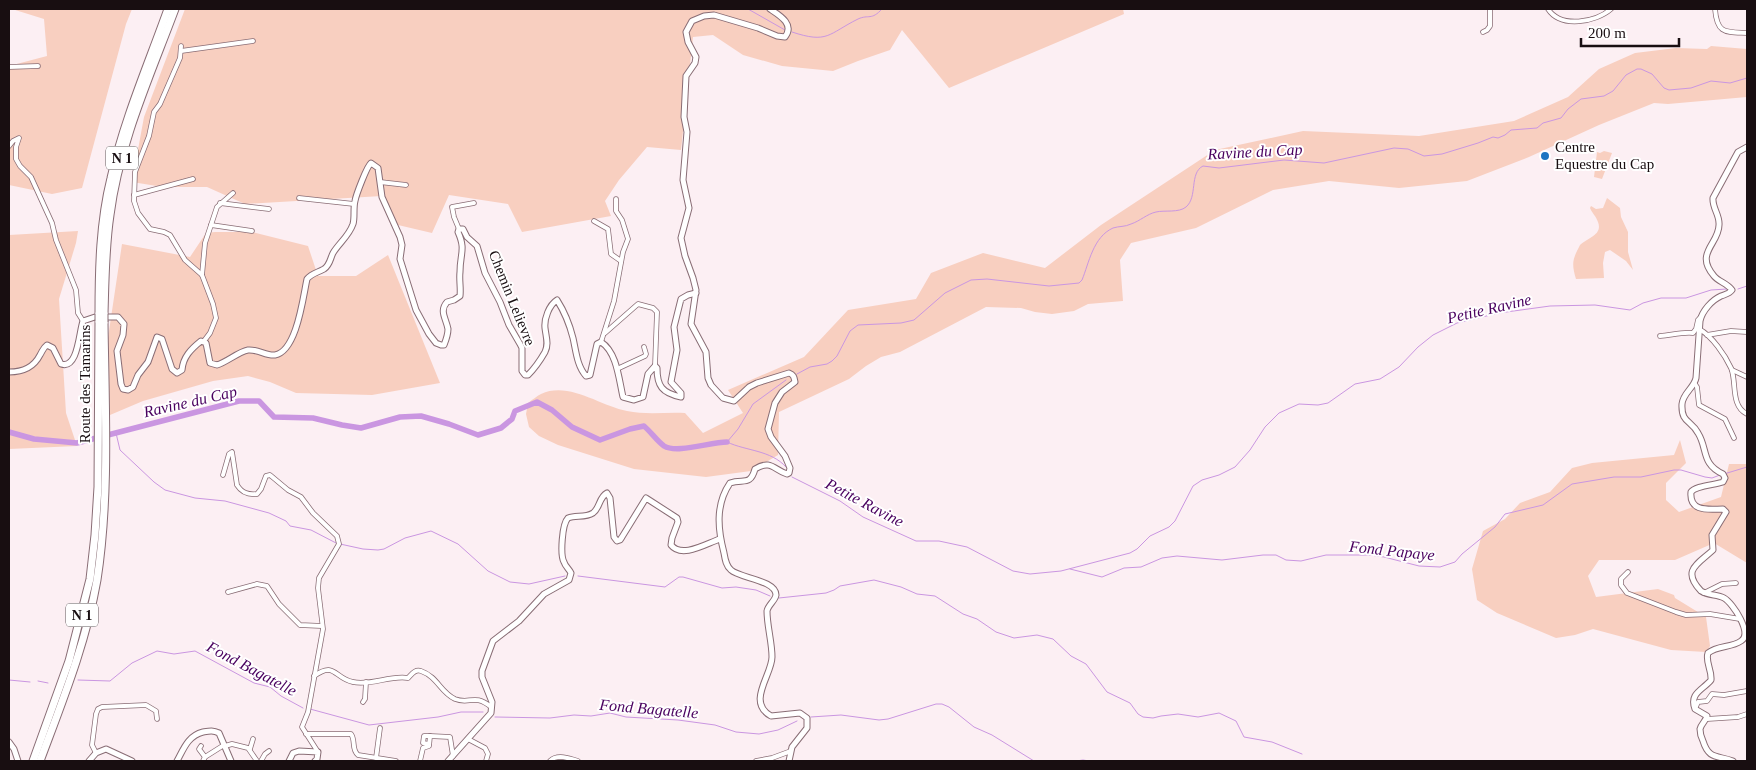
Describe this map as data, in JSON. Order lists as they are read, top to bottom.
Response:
{
  "streets": {
    "highway": ["N 1", "Route des Tamarins"],
    "main road": ["Chemin Lelievre"]
  },
  "water": [
    "Ravine du Cap",
    "Petite Ravine",
    "Fond Papaye",
    "Fond Bagatelle"
  ],
  "places": ["Centre Equestre du Cap"],
  "scale_bar": "200 m"
}
